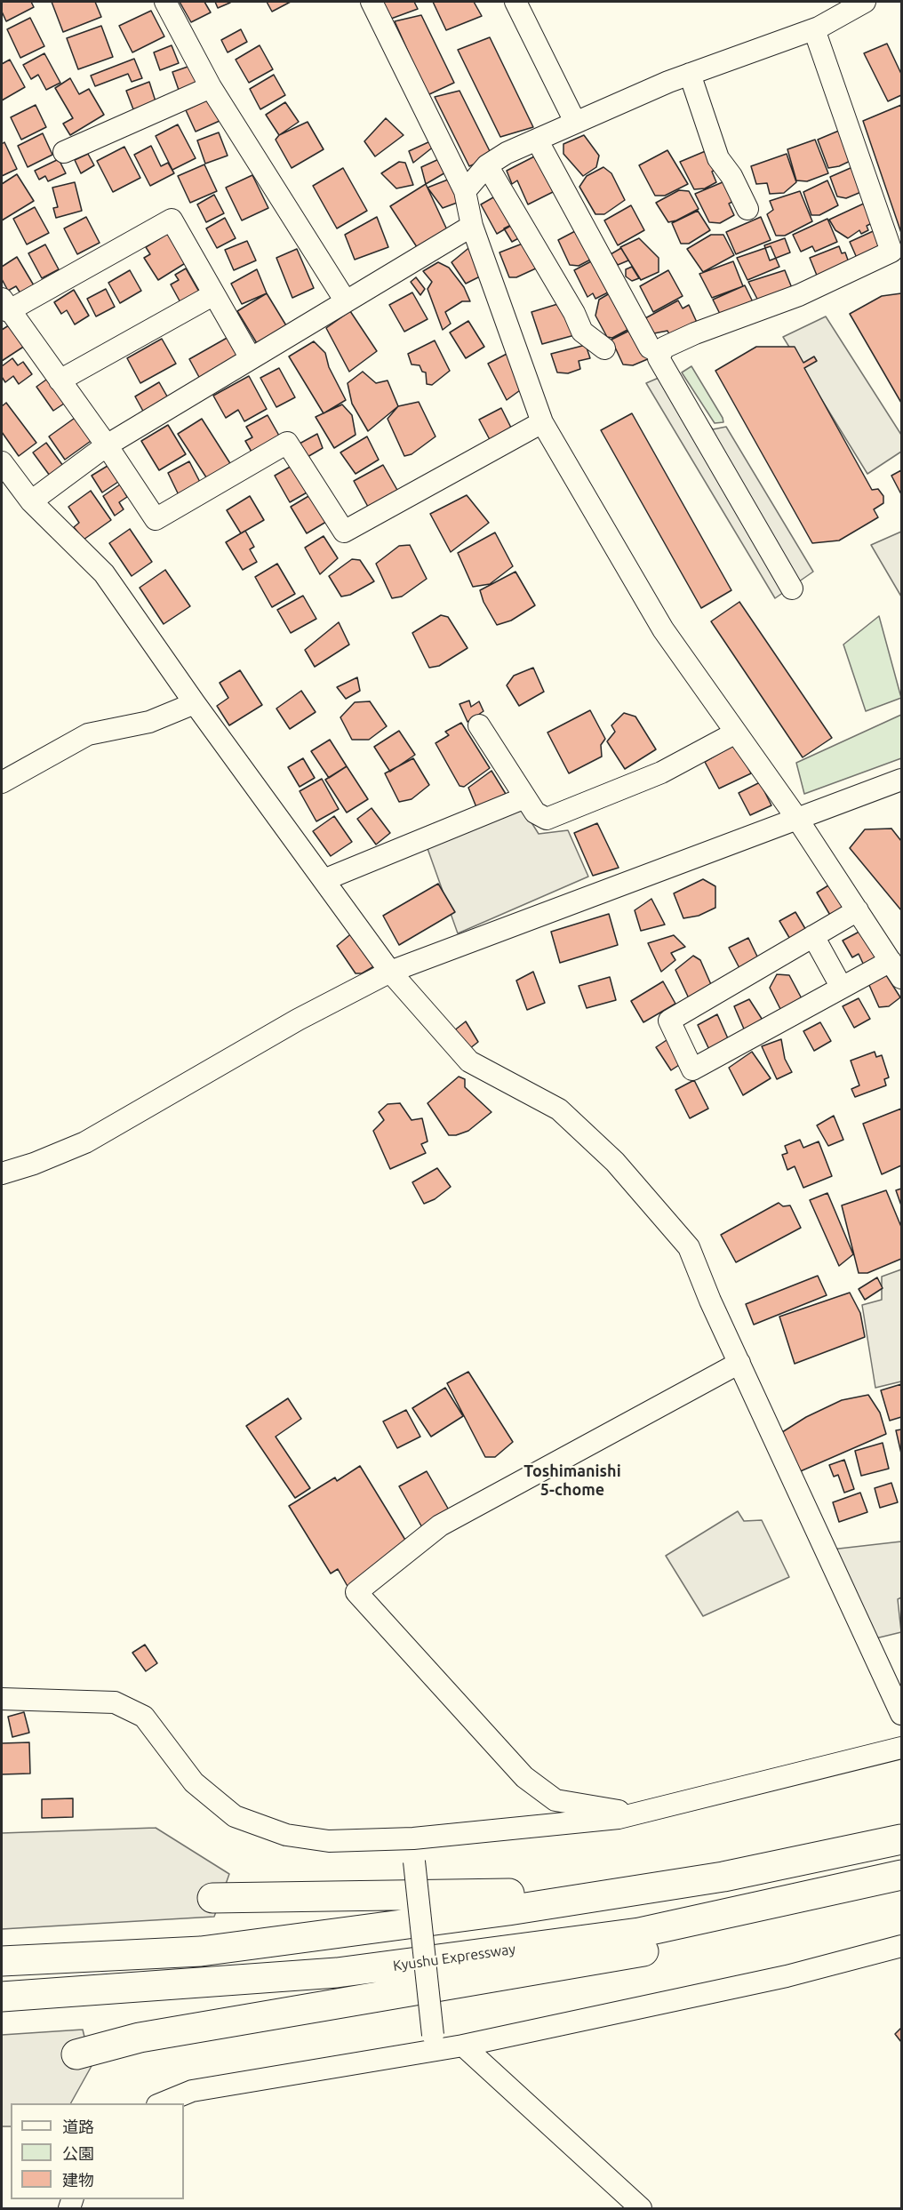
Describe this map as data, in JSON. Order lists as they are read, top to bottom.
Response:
{
  "streets": {
    "highway": ["Kyushu Expressway"]
  },
  "districts": ["Toshimanishi 5-chome"],
  "legend": ["道路", "公園", "建物"]
}
